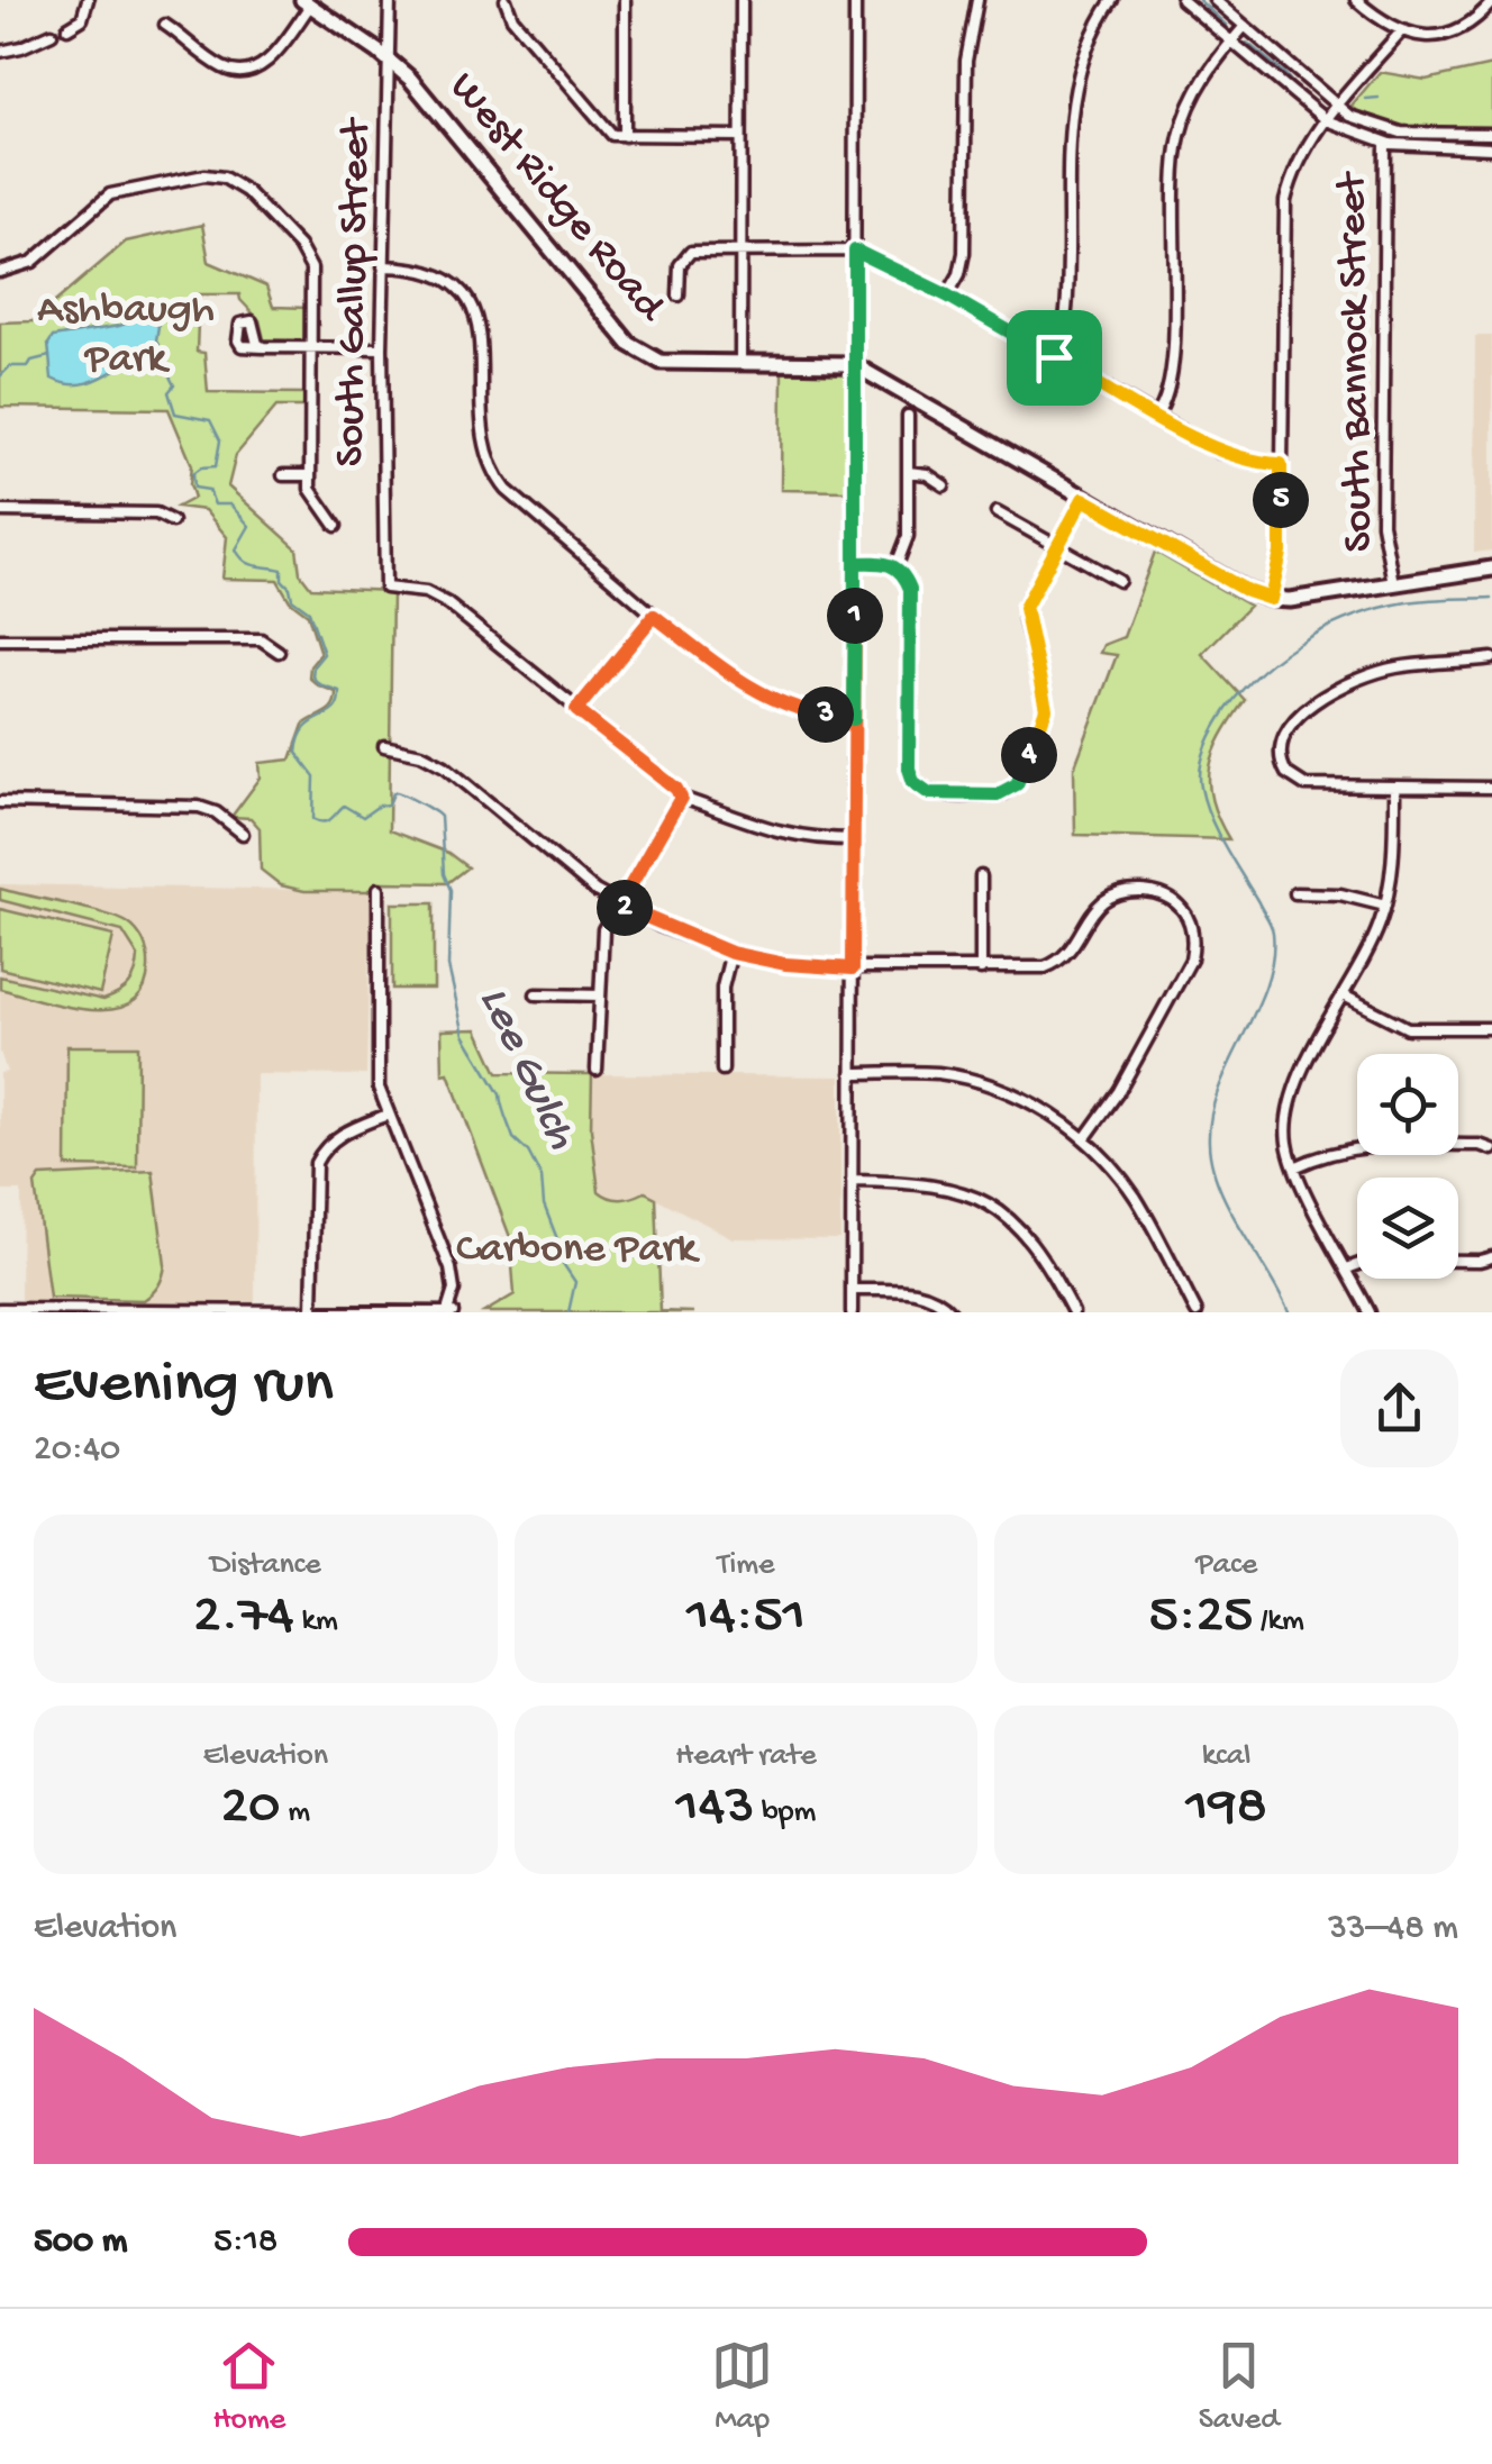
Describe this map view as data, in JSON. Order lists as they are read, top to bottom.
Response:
{
  "streets": {
    "street": ["West Ridge Road", "South Gallup Street", "South Bannock Street"]
  },
  "crossings": [
    ["West Ridge Road", "South Gallup Street"]
  ],
  "water": ["Lee Gulch"],
  "parks": ["Ashbaugh Park", "Carbone Park"],
  "page": {
    "pins": [
      "5",
      "1",
      "3",
      "4",
      "2"
    ],
    "heading": ["Evening run", "20:40"],
    "stats": [
      ["Distance", "2.74 km"],
      ["Time", "14:51"],
      ["Pace", "5:25 /km"],
      ["Elevation", "20 m"],
      ["Heart rate", "143 bpm"],
      ["kcal", "198"]
    ],
    "chart": ["Elevation", "33–48 m"],
    "list": [
      {
        "name": "500 m",
        "note": "5:18"
      }
    ],
    "tabs": ["Home", "Map", "Saved"]
  }
}
